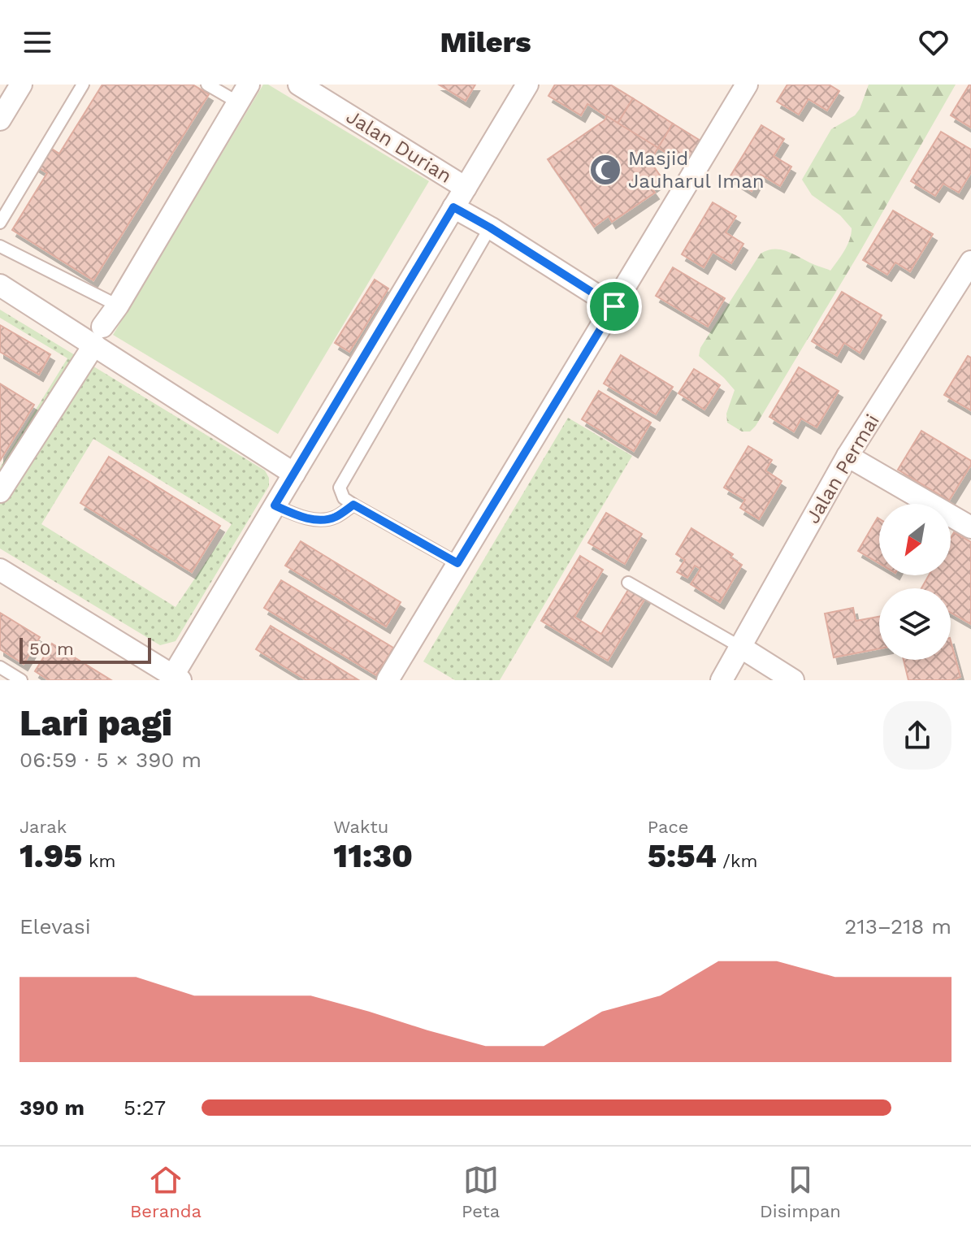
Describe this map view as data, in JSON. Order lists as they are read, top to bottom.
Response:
{
  "streets": {
    "street": ["Jalan Durian", "Jalan Permai"]
  },
  "places": {
    "mosque": ["Masjid Jauharul Iman"]
  },
  "scale_bar": "50 m",
  "north": "bottom left",
  "page": {
    "header": "Milers",
    "scale": "50 m",
    "heading": ["Lari pagi", "06:59 · 5 × 390 m"],
    "stats": [
      ["Jarak", "1.95 km"],
      ["Waktu", "11:30"],
      ["Pace", "5:54 /km"]
    ],
    "chart": ["Elevasi", "213–218 m"],
    "list": [
      {
        "name": "390 m",
        "note": "5:27"
      }
    ],
    "tabs": ["Beranda", "Peta", "Disimpan"]
  }
}
